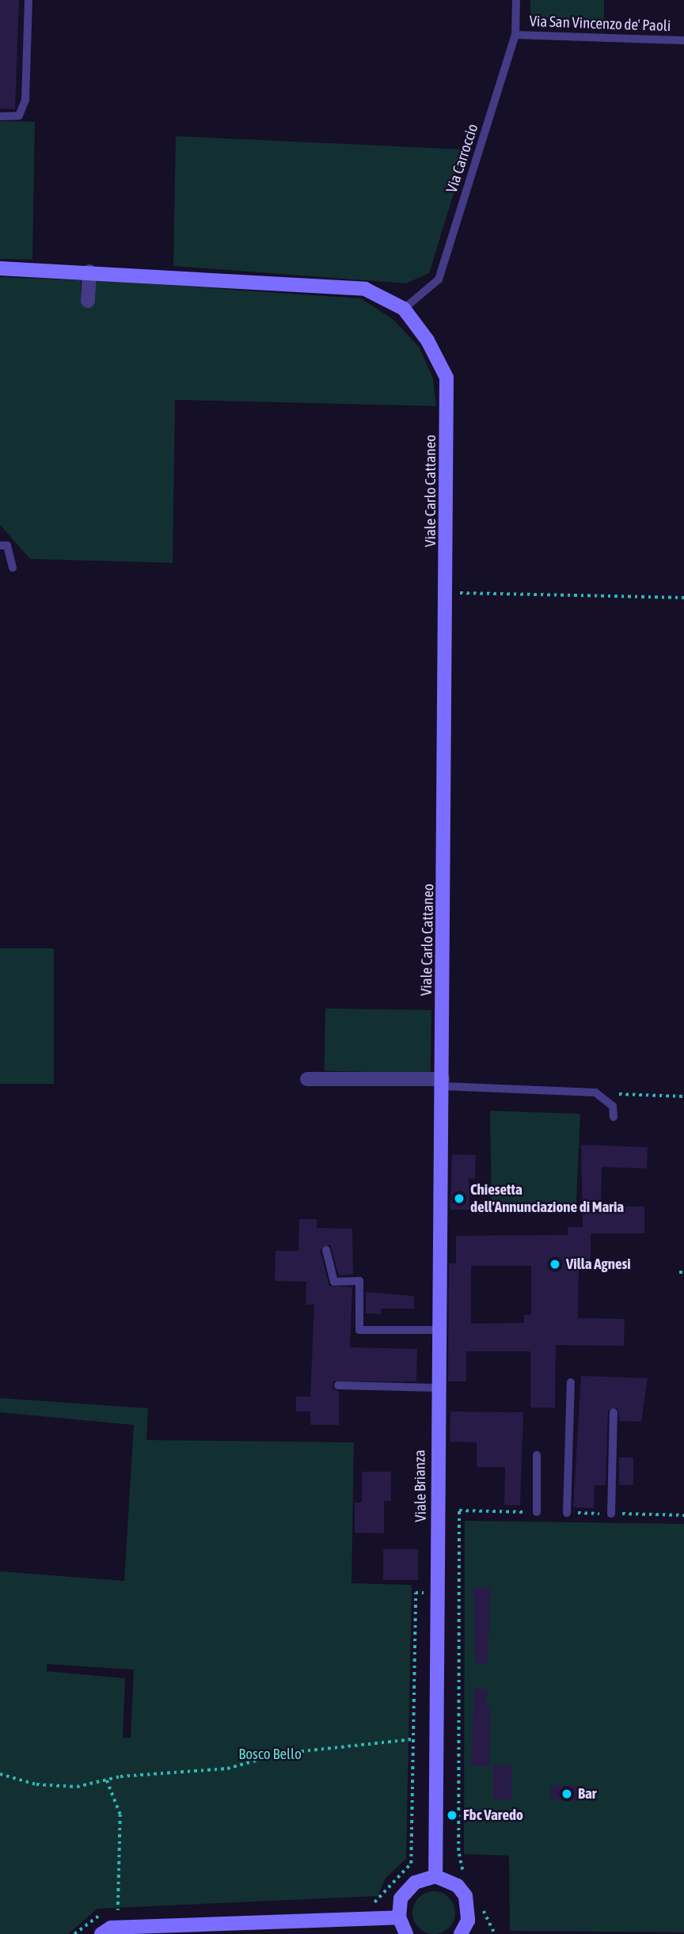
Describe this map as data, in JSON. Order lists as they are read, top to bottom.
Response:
{
  "streets": {
    "street": ["Viale Carlo Cattaneo", "Viale Brianza"],
    "lane": ["Via San Vincenzo de' Paoli", "Via Carroccio"]
  },
  "crossings": [
    ["Via San Vincenzo de' Paoli", "Via Carroccio"],
    ["Via Carroccio", "Viale Carlo Cattaneo"],
    ["Viale Carlo Cattaneo", "Viale Brianza"]
  ],
  "parks": ["Bosco Bello"],
  "places": [
    "Chiesetta dell'Annunciazione di Maria",
    "Villa Agnesi",
    "Bar",
    "Fbc Varedo"
  ]
}
